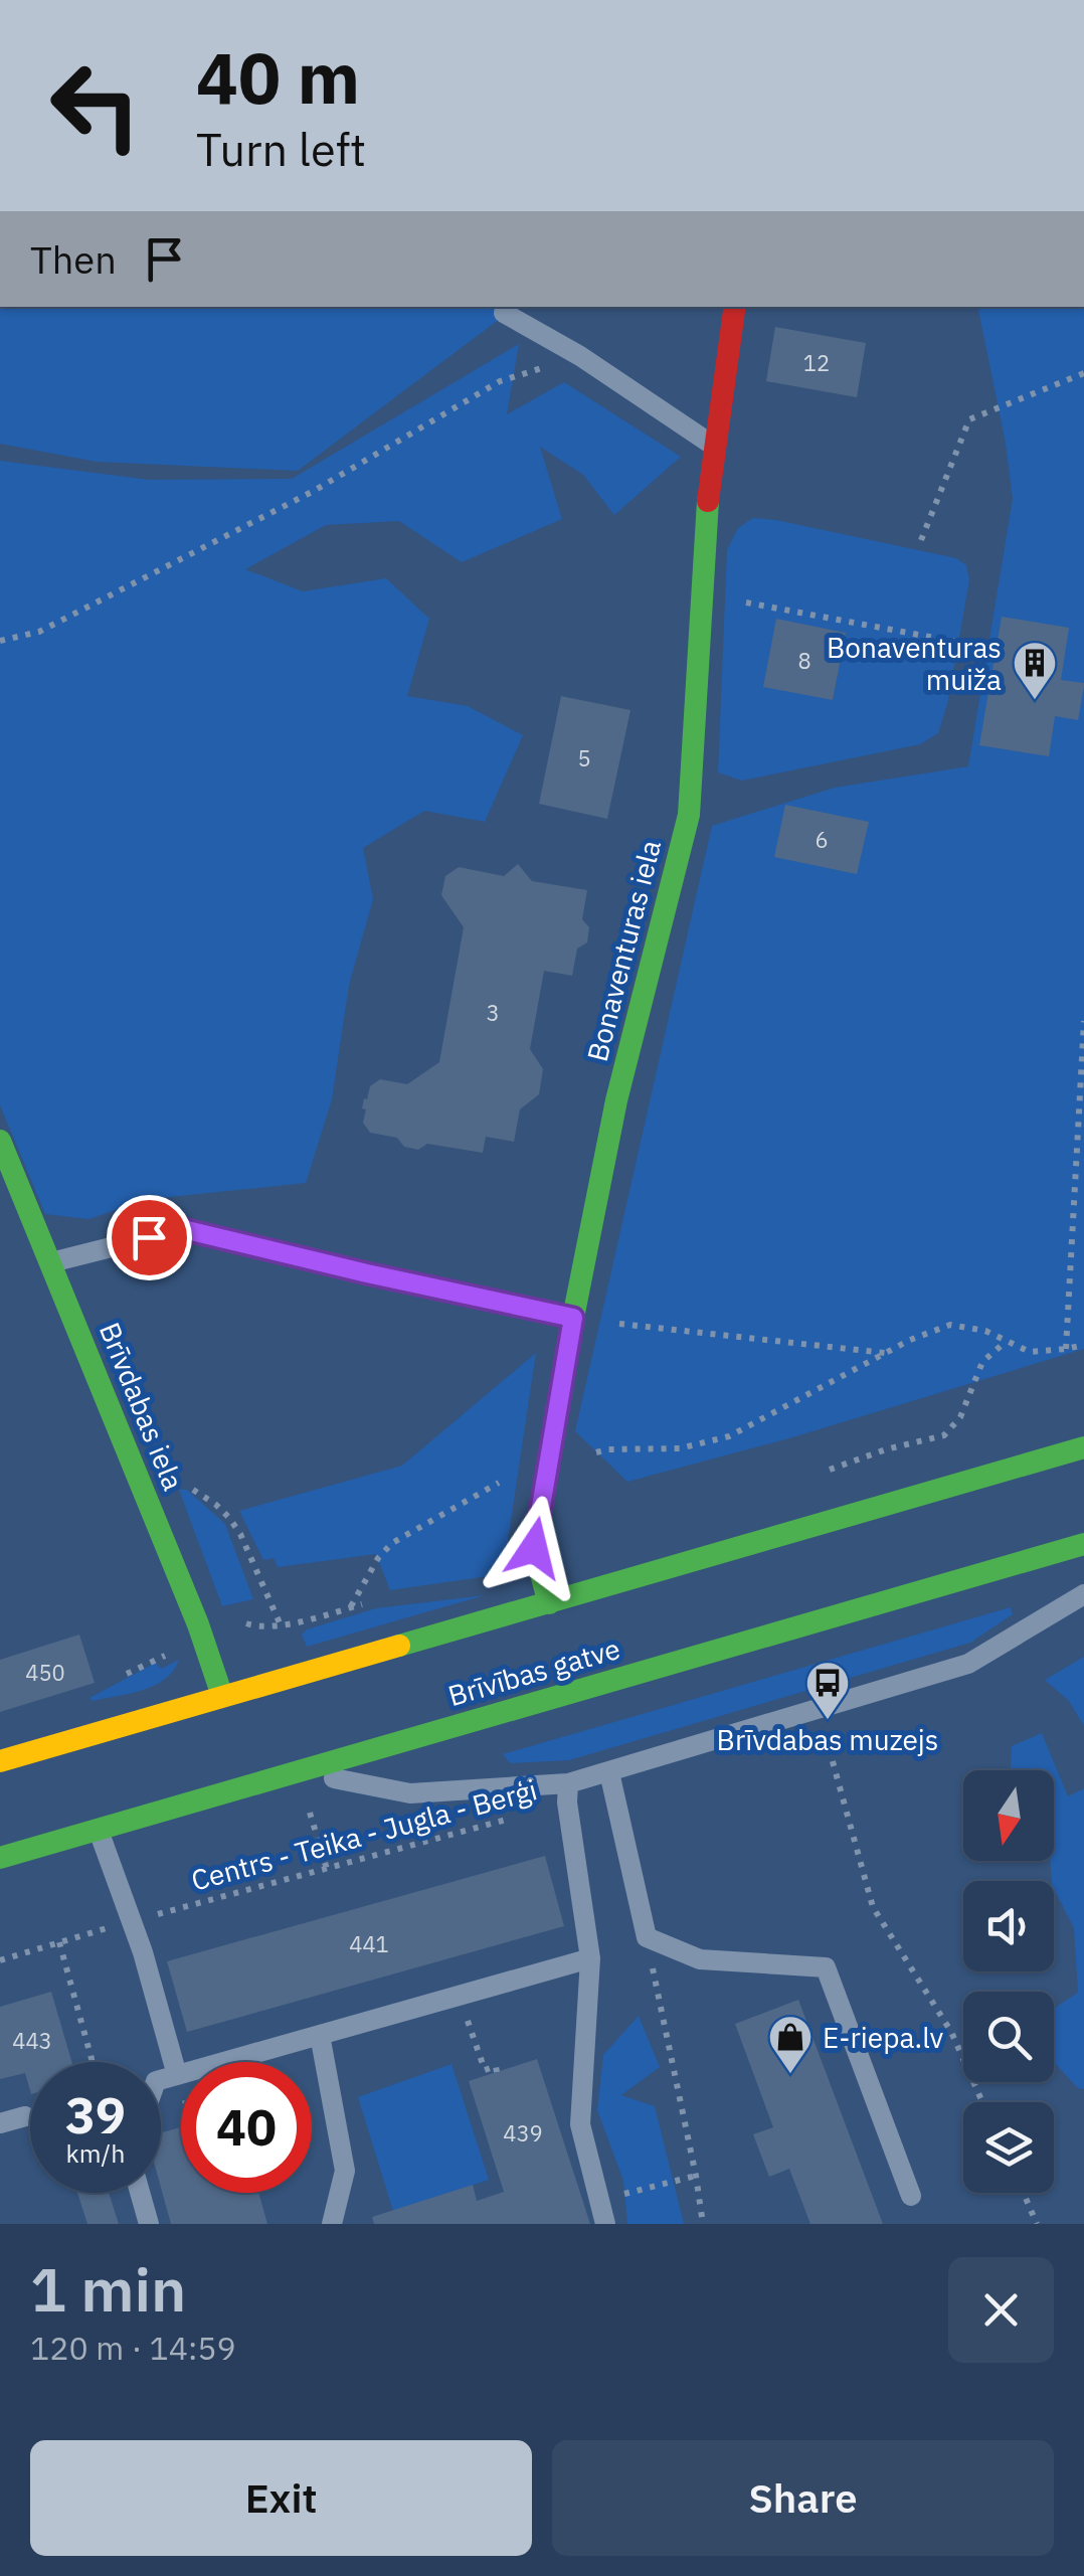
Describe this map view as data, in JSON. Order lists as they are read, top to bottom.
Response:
{
  "streets": {
    "main road": ["Bonaventuras iela", "Brīvdabas iela", "Brīvības gatve"],
    "path": ["Centrs - Teika - Jugla - Berģi"]
  },
  "places": {
    "building": ["Bonaventuras muiža"],
    "bus stop": ["Brīvdabas muzejs"],
    "shop": ["E-riepa.lv"]
  },
  "house_numbers": [
    "12",
    "8",
    "5",
    "6",
    "3",
    "450",
    "441",
    "443",
    "439"
  ],
  "north": "bottom",
  "page": {
    "turn": ["40 m", "Turn left"],
    "then": "Then",
    "speed": "39 km/h",
    "limit": "40",
    "heading": ["1 min", "120 m · 14:59"],
    "buttons": ["Exit", "Share"]
  }
}
